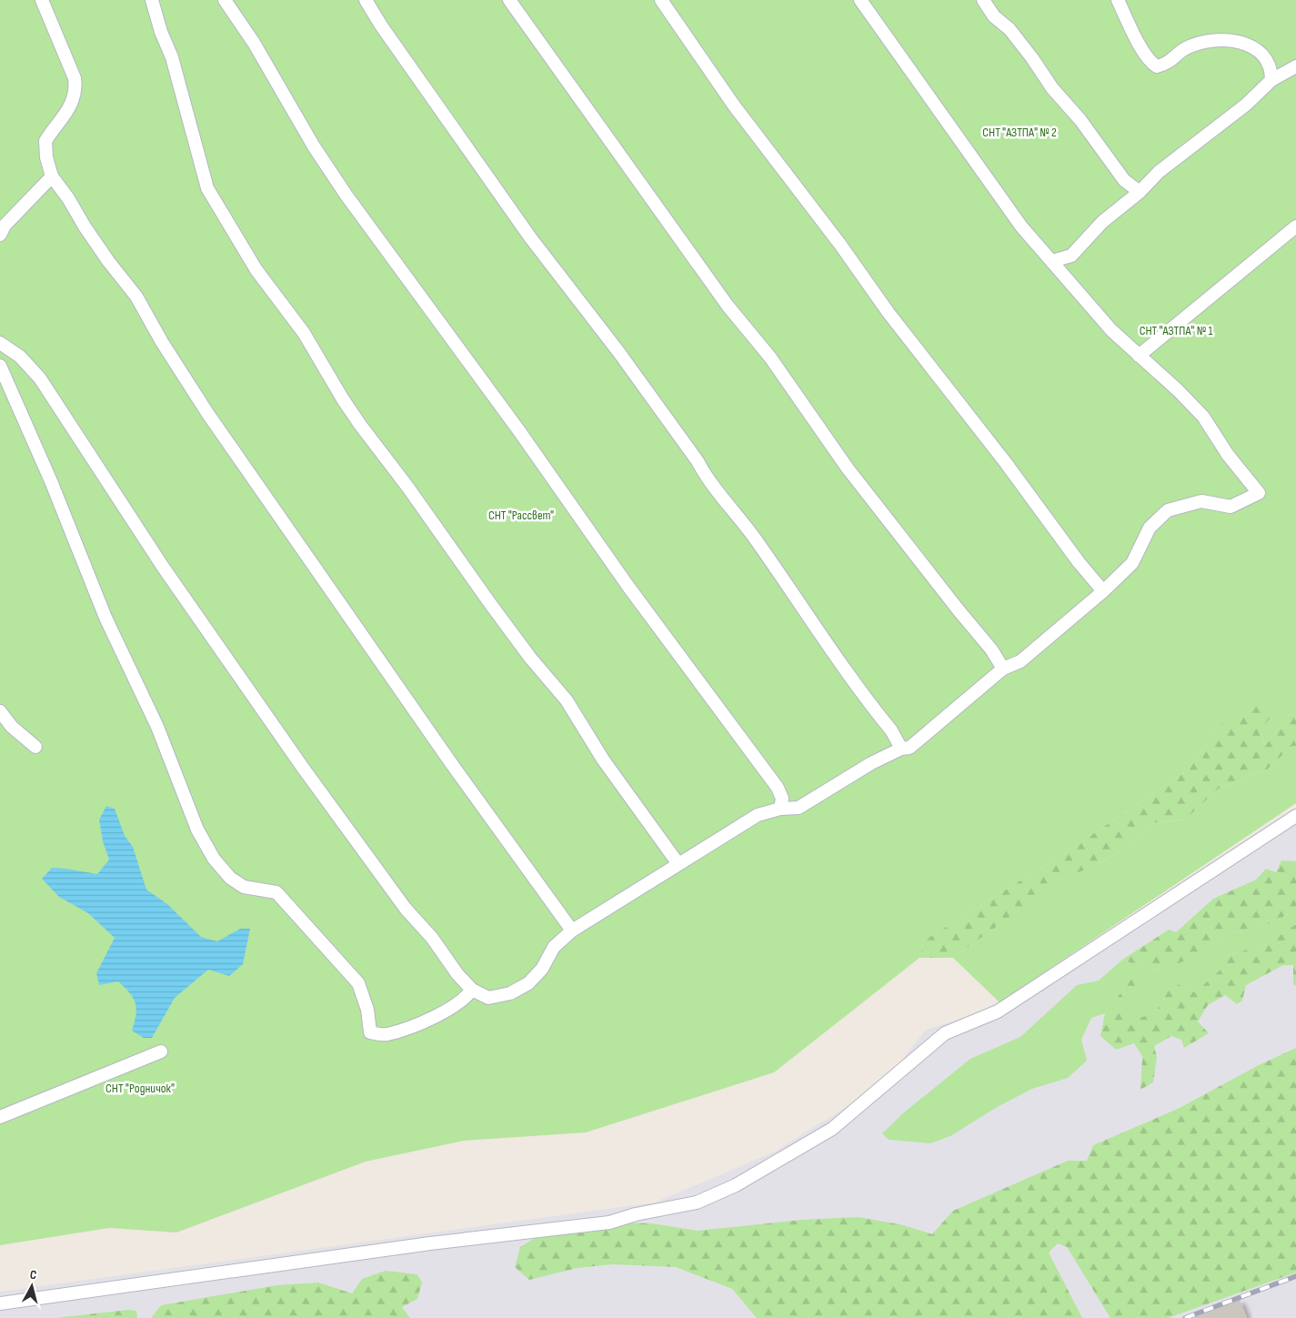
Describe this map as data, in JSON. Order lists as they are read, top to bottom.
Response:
{
  "parks": [
    "СНТ \"АЗТПА\" № 2",
    "СНТ \"АЗТПА\" № 1",
    "СНТ \"Рассвет\"",
    "СНТ \"Родничок\""
  ],
  "north": "top"
}
